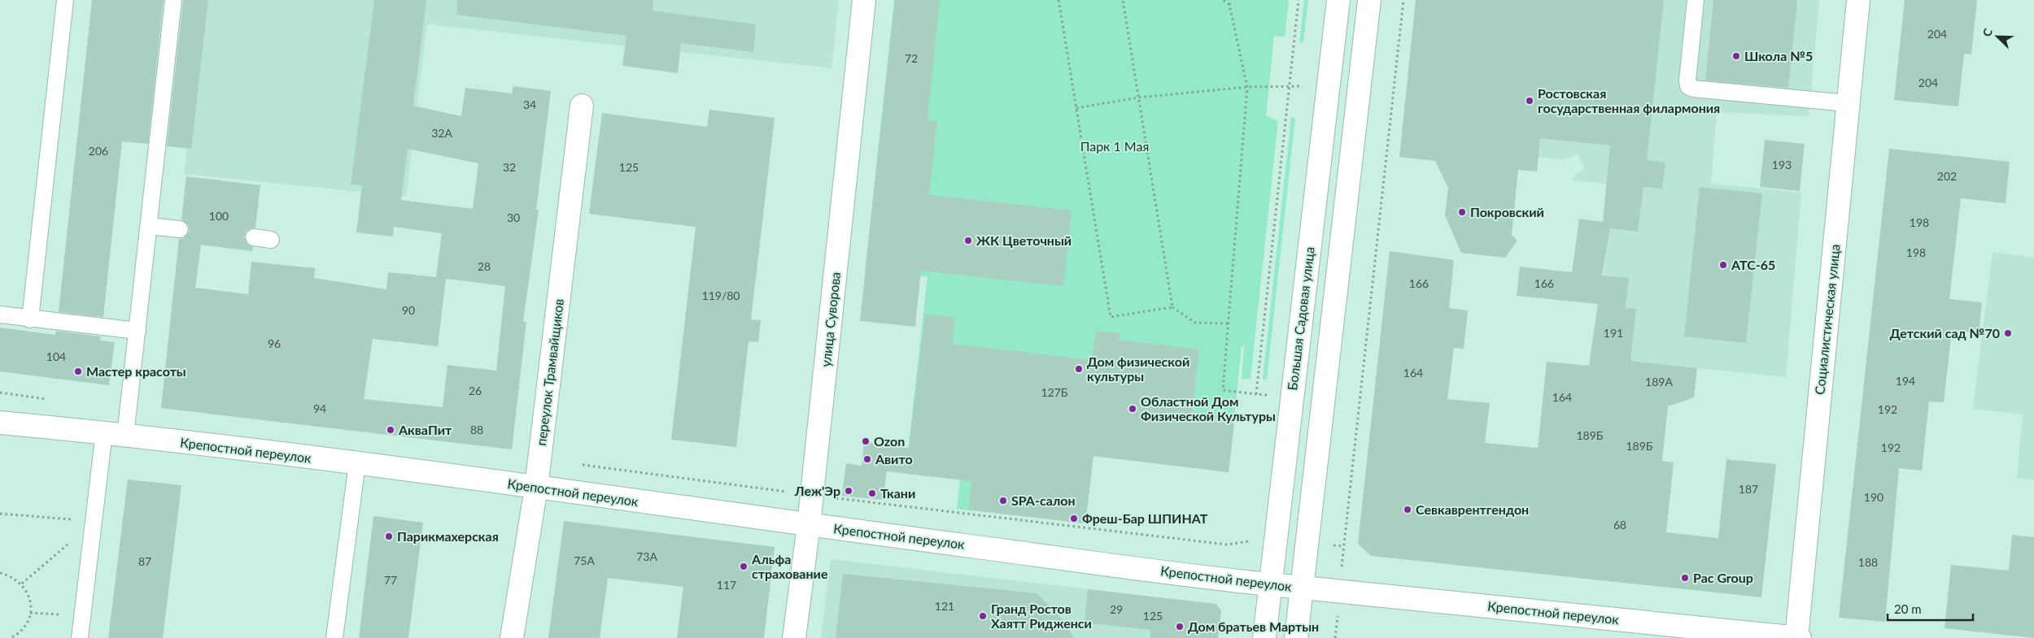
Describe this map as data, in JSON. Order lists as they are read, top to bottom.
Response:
{
  "streets": {
    "street": [
      "Большая Садовая улица",
      "улица Суворова",
      "Социалистическая улица",
      "переулок Трамвайщиков",
      "Крепостной переулок"
    ]
  },
  "crossings": [
    ["Большая Садовая улица", "Крепостной переулок"],
    ["улица Суворова", "Крепостной переулок"],
    ["Социалистическая улица", "Крепостной переулок"],
    ["переулок Трамвайщиков", "Крепостной переулок"]
  ],
  "parks": ["Парк 1 Мая"],
  "places": [
    "Школа №5",
    "Ростовская государственная филармония",
    "Покровский",
    "ЖК Цветочный",
    "АТС-65",
    "Детский сад №70",
    "Дом физической культуры",
    "Мастер красоты",
    "Областной Дом Физической Культуры",
    "АкваПит",
    "Ozon",
    "Авито",
    "Леж'Эр",
    "Ткани",
    "SPA-салон",
    "Севкаврентгендон",
    "Фреш-Бар ШПИНАТ",
    "Парикмахерская",
    "Альфа страхование",
    "Pac Group",
    "Гранд Ростов Хаятт Ридженси",
    "Дом братьев Мартын"
  ],
  "house_numbers": [
    "204",
    "72",
    "204",
    "34",
    "32А",
    "206",
    "193",
    "32",
    "125",
    "202",
    "100",
    "30",
    "198",
    "198",
    "28",
    "166",
    "166",
    "119/80",
    "90",
    "191",
    "96",
    "104",
    "164",
    "194",
    "189А",
    "26",
    "127Б",
    "164",
    "94",
    "192",
    "88",
    "189Б",
    "189Б",
    "192",
    "187",
    "190",
    "68",
    "73А",
    "75А",
    "87",
    "188",
    "77",
    "117",
    "121",
    "29",
    "125"
  ],
  "scale_bar": "20 m",
  "north": "top left"
}
